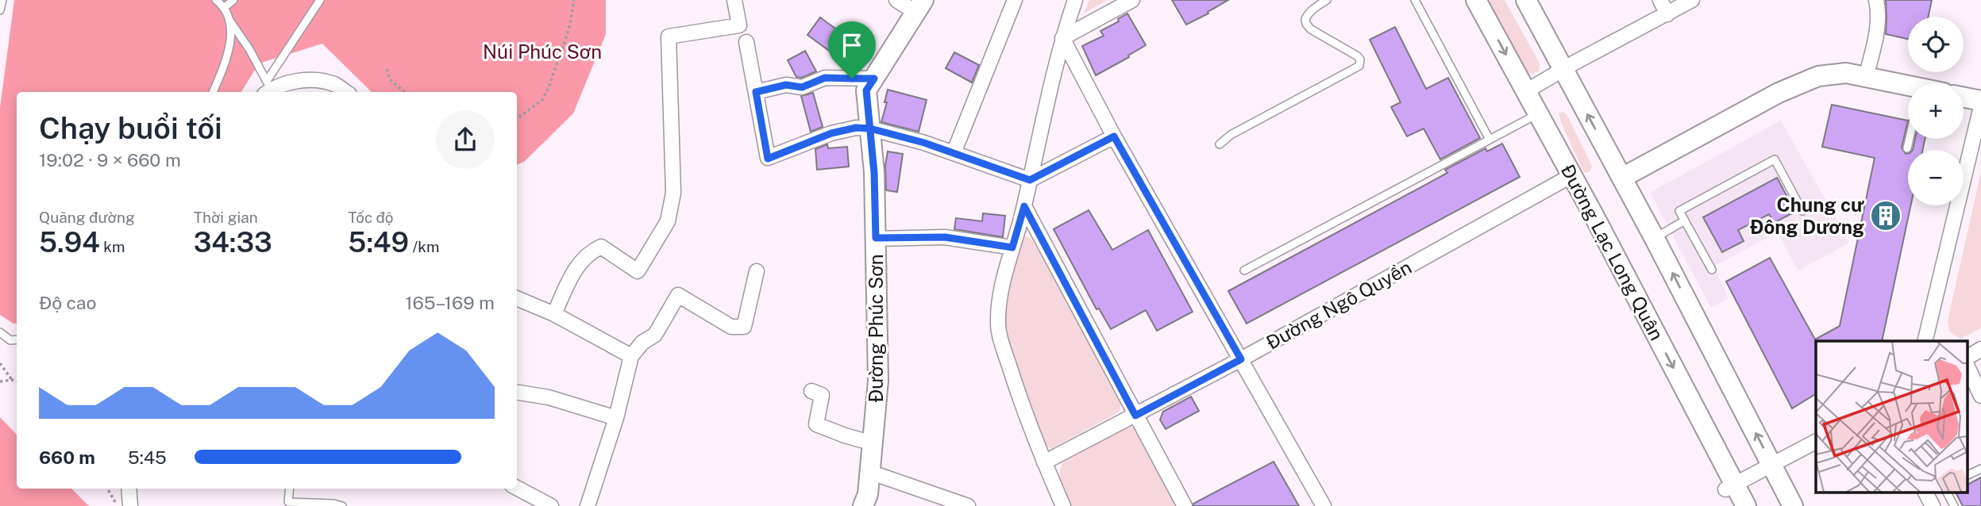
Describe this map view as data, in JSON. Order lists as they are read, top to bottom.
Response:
{
  "streets": {
    "main road": ["Đường Lạc Long Quân", "Đường Phúc Sơn"],
    "street": ["Đường Ngô Quyền"]
  },
  "crossings": [
    ["Đường Lạc Long Quân", "Đường Ngô Quyền"]
  ],
  "parks": ["Núi Phúc Sơn"],
  "places": {
    "building": ["Chung cư Đông Dương"]
  },
  "page": {
    "map_buttons": ["+", "−"],
    "heading": ["Chạy buổi tối", "19:02 · 9 × 660 m"],
    "stats": [
      ["Quãng đường", "5.94 km"],
      ["Thời gian", "34:33"],
      ["Tốc độ", "5:49 /km"]
    ],
    "chart": ["Độ cao", "165–169 m"],
    "list": [
      {
        "name": "660 m",
        "note": "5:45"
      }
    ]
  }
}
